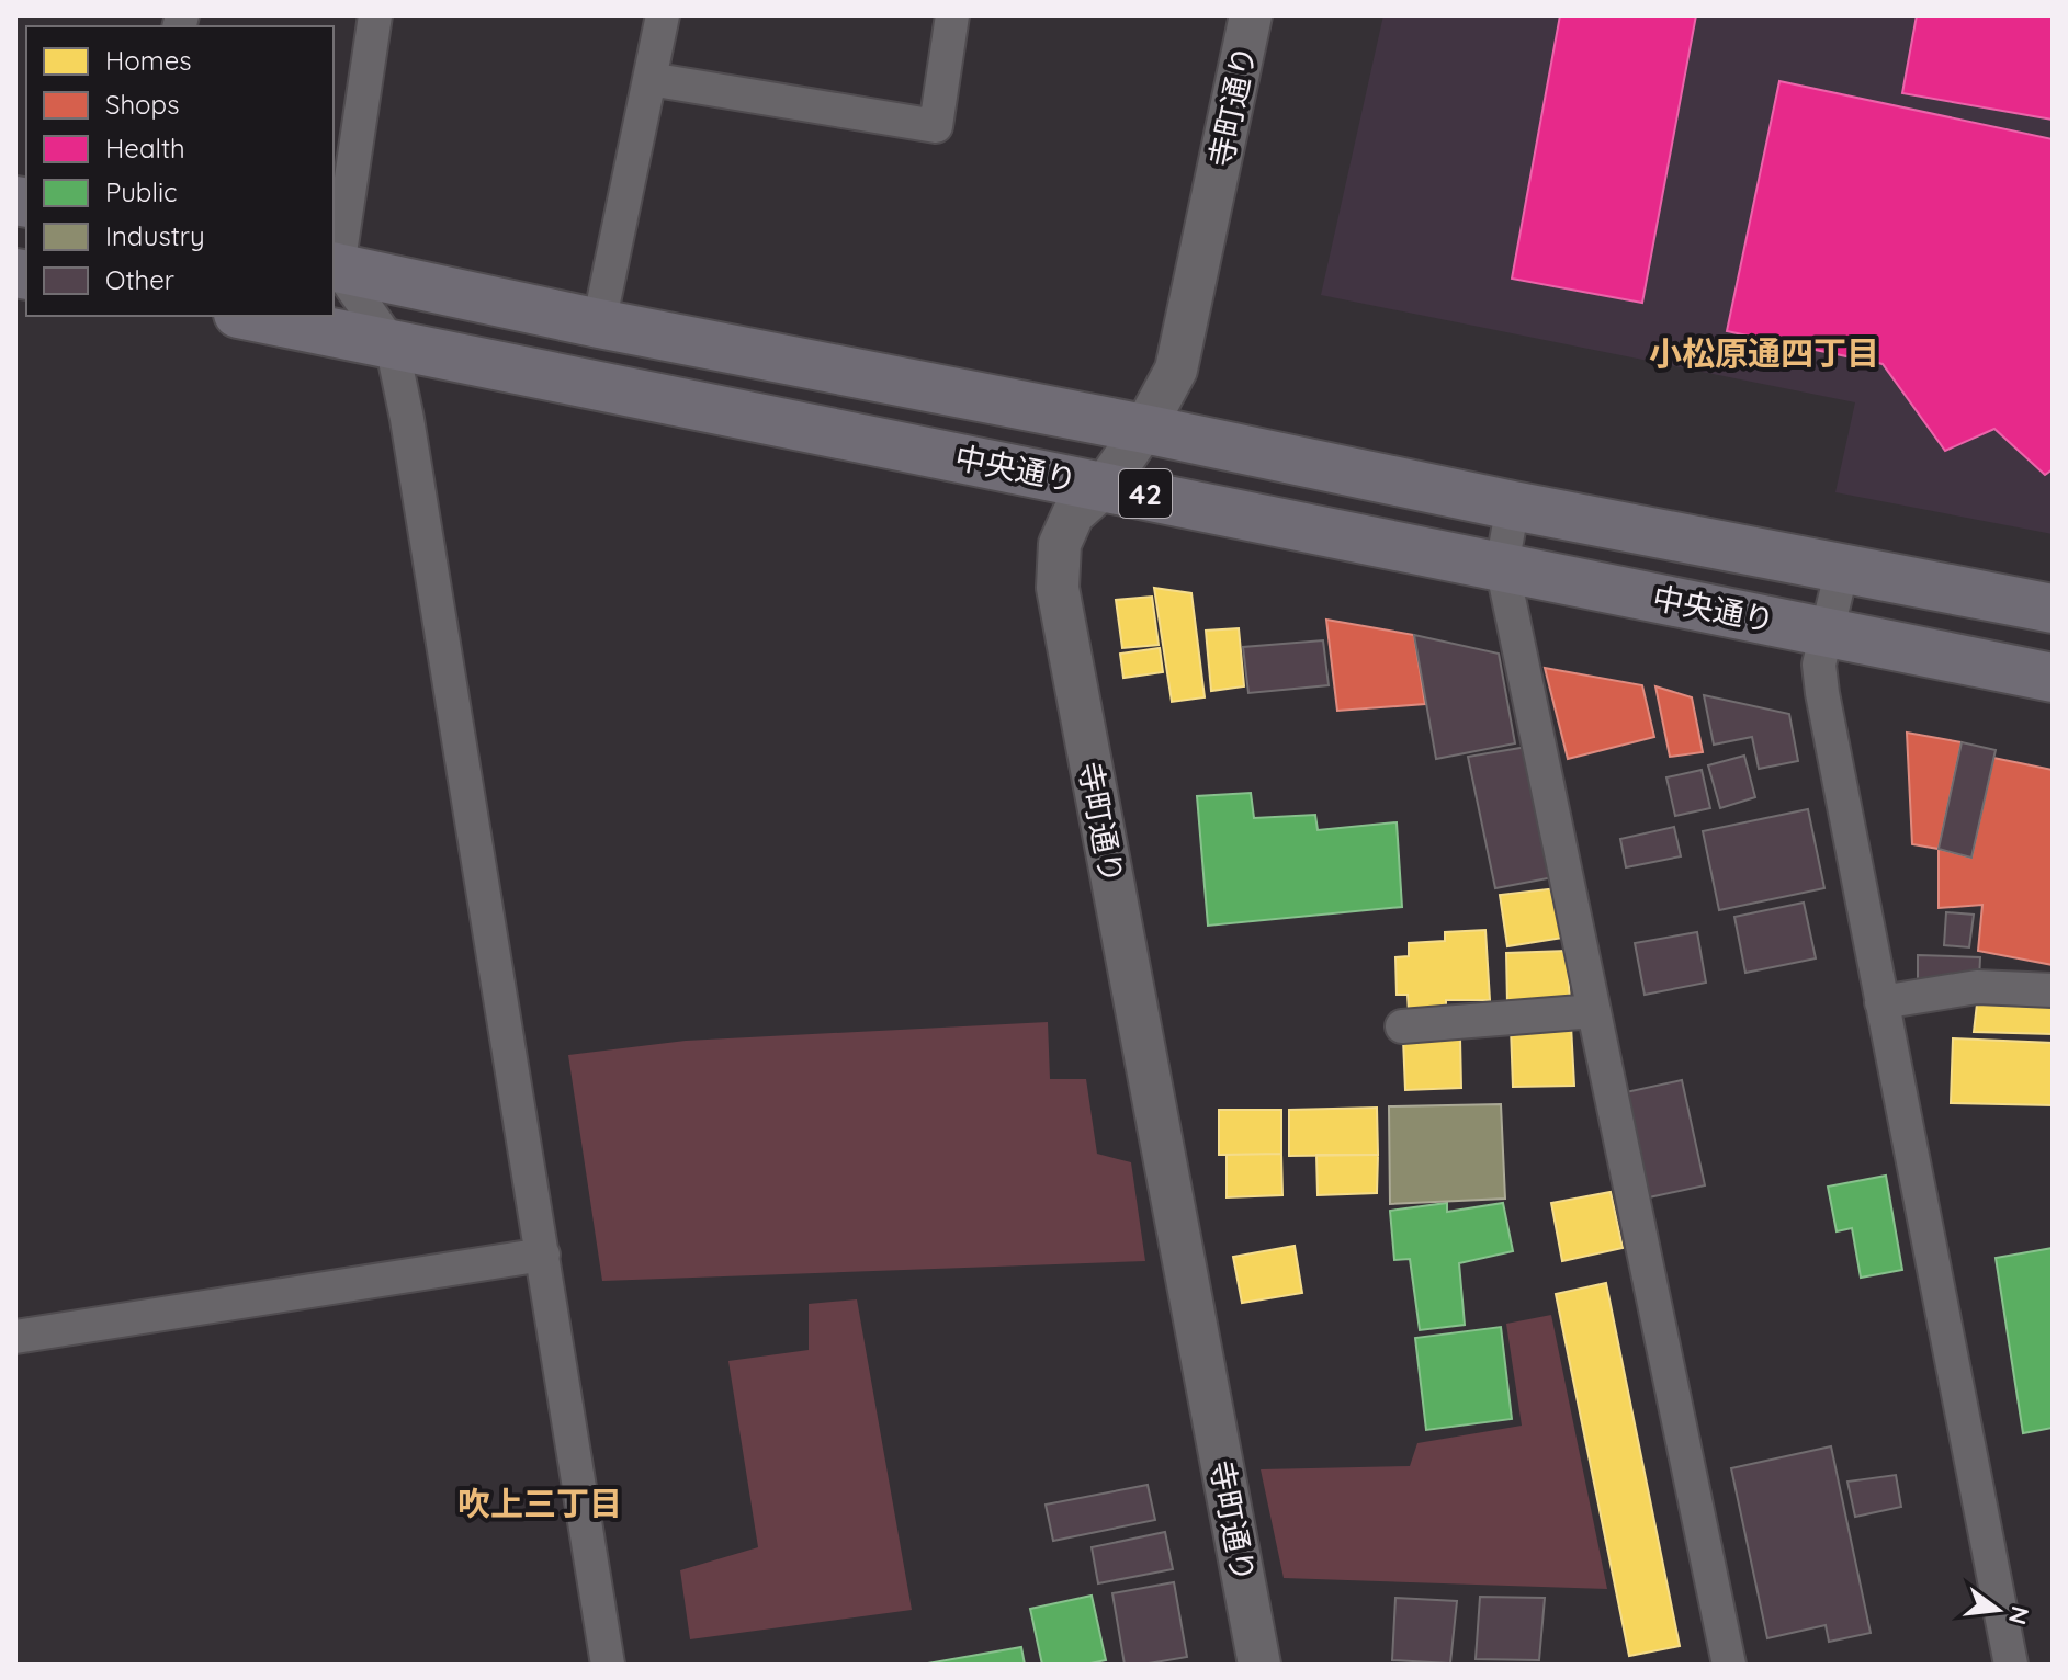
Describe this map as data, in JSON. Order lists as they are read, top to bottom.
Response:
{
  "streets": {
    "highway": ["中央通り", "42"],
    "street": ["寺町通り"]
  },
  "crossings": [
    ["寺町通り", "中央通り"]
  ],
  "districts": ["小松原通四丁目", "吹上三丁目"],
  "legend": [
    "Homes",
    "Shops",
    "Health",
    "Public",
    "Industry",
    "Other"
  ],
  "north": "right"
}
